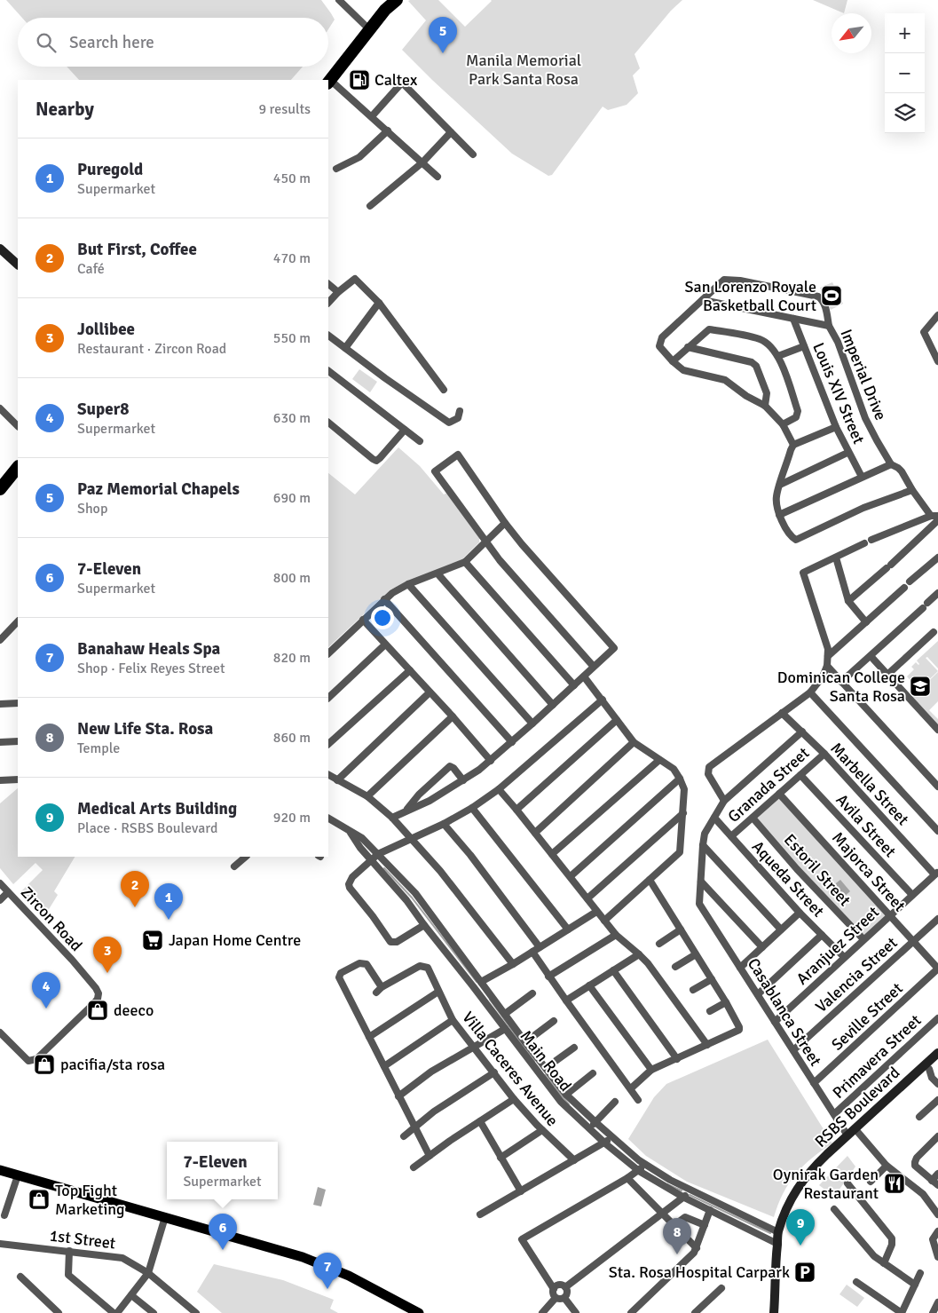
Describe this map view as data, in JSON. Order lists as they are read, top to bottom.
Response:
{
  "streets": {
    "street": [
      "Imperial Drive",
      "Louis XIV Street",
      "Marbella Street",
      "Granada Street",
      "Avila Street",
      "Estoril Street",
      "Majorca Street",
      "Aqueda Street",
      "Zircon Road",
      "Aranjuez Street",
      "Valencia Street",
      "Casablanca Street",
      "Seville Street",
      "Primavera Street",
      "Main Road",
      "Villa Caceres Avenue",
      "RSBS Boulevard",
      "1st Street"
    ]
  },
  "crossings": [
    ["Imperial Drive", "Louis XIV Street"],
    ["Marbella Street", "Granada Street"],
    ["Marbella Street", "Aranjuez Street"],
    ["Granada Street", "Avila Street"],
    ["Granada Street", "Estoril Street"],
    ["Granada Street", "Majorca Street"],
    ["Granada Street", "Aqueda Street"],
    ["Avila Street", "Aranjuez Street"],
    ["Estoril Street", "Aranjuez Street"],
    ["Majorca Street", "Aranjuez Street"],
    ["Majorca Street", "Valencia Street"],
    ["Majorca Street", "Seville Street"],
    ["Aqueda Street", "Aranjuez Street"],
    ["Aranjuez Street", "Casablanca Street"],
    ["Valencia Street", "Casablanca Street"],
    ["Casablanca Street", "Seville Street"],
    ["Casablanca Street", "Primavera Street"],
    ["Casablanca Street", "RSBS Boulevard"],
    ["Main Road", "RSBS Boulevard"]
  ],
  "parks": ["Manila Memorial Park Santa Rosa"],
  "places": {
    "fuel station": ["Caltex"],
    "sports": ["San Lorenzo Royale Basketball Court"],
    "school or university": ["Dominican College Santa Rosa"],
    "supermarket": ["Japan Home Centre"],
    "shop": ["deeco", "pacifia/sta rosa", "Top Fight Marketing"],
    "restaurant": ["Oynirak Garden Restaurant"],
    "parking": ["Sta. Rosa Hospital Carpark"]
  },
  "north": "bottom left",
  "page": {
    "map_buttons": ["+", "−"],
    "pins": [
      "5",
      "2",
      "1",
      "3",
      "4",
      "9",
      "6",
      "8",
      "7"
    ],
    "search": "Search here",
    "heading": ["Nearby", "9 results"],
    "list": [
      {
        "mark": "1",
        "name": "Puregold",
        "note": "Supermarket",
        "value": "450 m"
      },
      {
        "mark": "2",
        "name": "But First, Coffee",
        "note": "Café",
        "value": "470 m"
      },
      {
        "mark": "3",
        "name": "Jollibee",
        "note": "Restaurant · Zircon Road",
        "value": "550 m"
      },
      {
        "mark": "4",
        "name": "Super8",
        "note": "Supermarket",
        "value": "630 m"
      },
      {
        "mark": "5",
        "name": "Paz Memorial Chapels",
        "note": "Shop",
        "value": "690 m"
      },
      {
        "mark": "6",
        "name": "7-Eleven",
        "note": "Supermarket",
        "value": "800 m"
      },
      {
        "mark": "7",
        "name": "Banahaw Heals Spa",
        "note": "Shop · Felix Reyes Street",
        "value": "820 m"
      },
      {
        "mark": "8",
        "name": "New Life Sta. Rosa",
        "note": "Temple",
        "value": "860 m"
      },
      {
        "mark": "9",
        "name": "Medical Arts Building",
        "note": "Place · RSBS Boulevard",
        "value": "920 m"
      }
    ],
    "popup": ["7-Eleven", "Supermarket"]
  }
}
